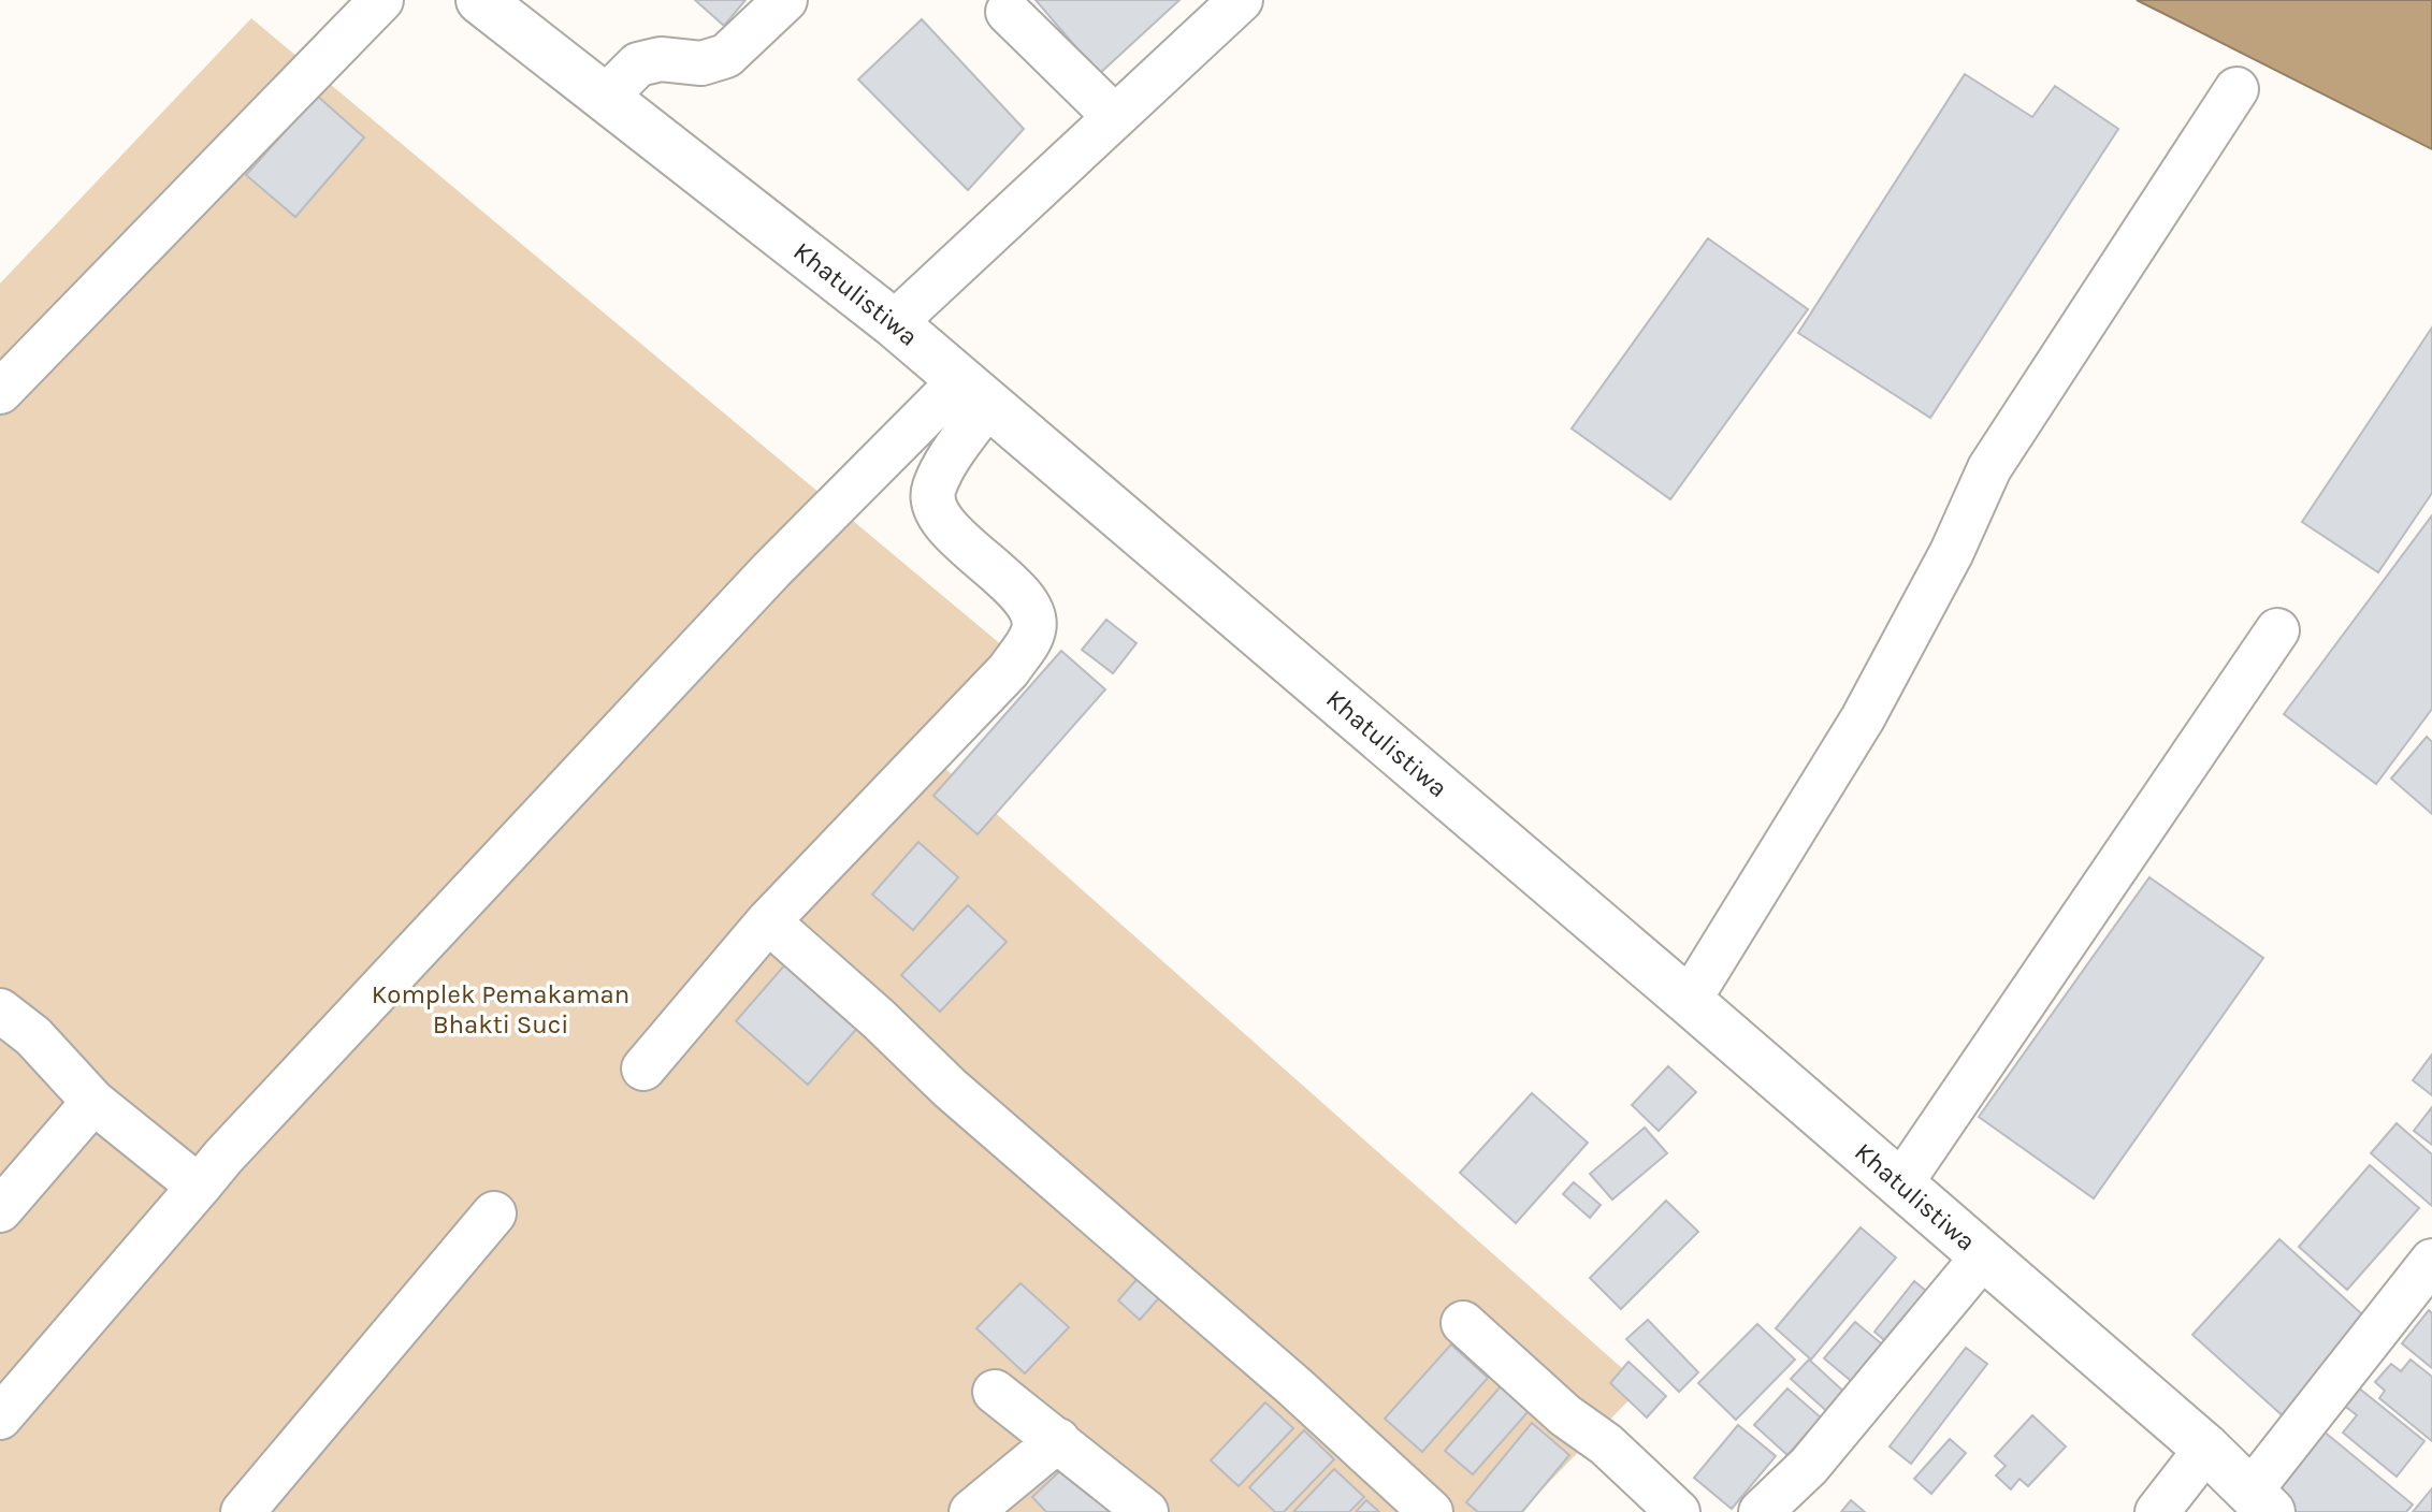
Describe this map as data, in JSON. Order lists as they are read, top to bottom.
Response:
{
  "streets": {
    "highway": ["Khatulistiwa"]
  },
  "parks": ["Komplek Pemakaman Bhakti Suci"]
}
